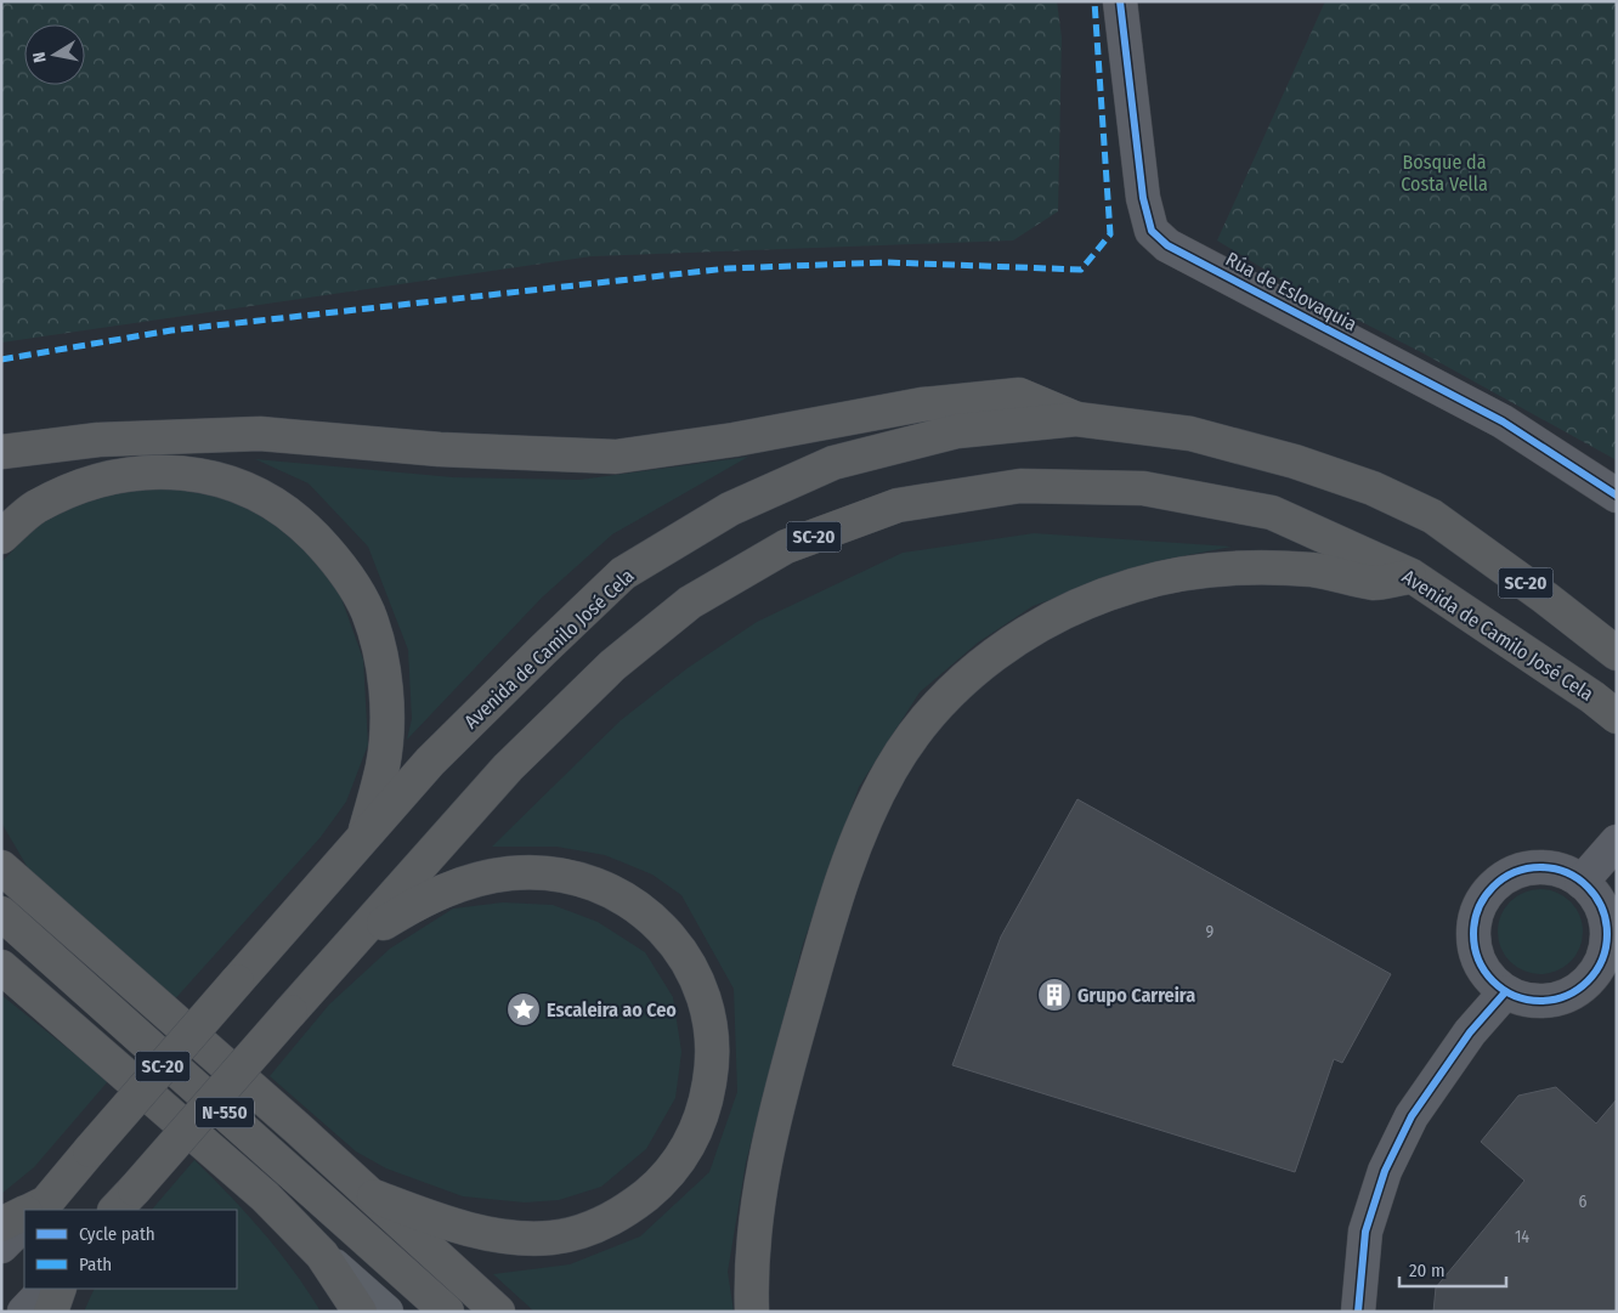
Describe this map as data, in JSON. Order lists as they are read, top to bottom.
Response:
{
  "streets": {
    "highway": ["SC-20", "Avenida de Camilo José Cela", "N-550"],
    "street": ["Rúa de Eslovaquia"]
  },
  "parks": ["Bosque da Costa Vella"],
  "places": {
    "building": ["Grupo Carreira"],
    "place": ["Escaleira ao Ceo"]
  },
  "house_numbers": ["9", "6", "14"],
  "legend": ["Cycle path", "Path"],
  "scale_bar": "20 m",
  "north": "left"
}
